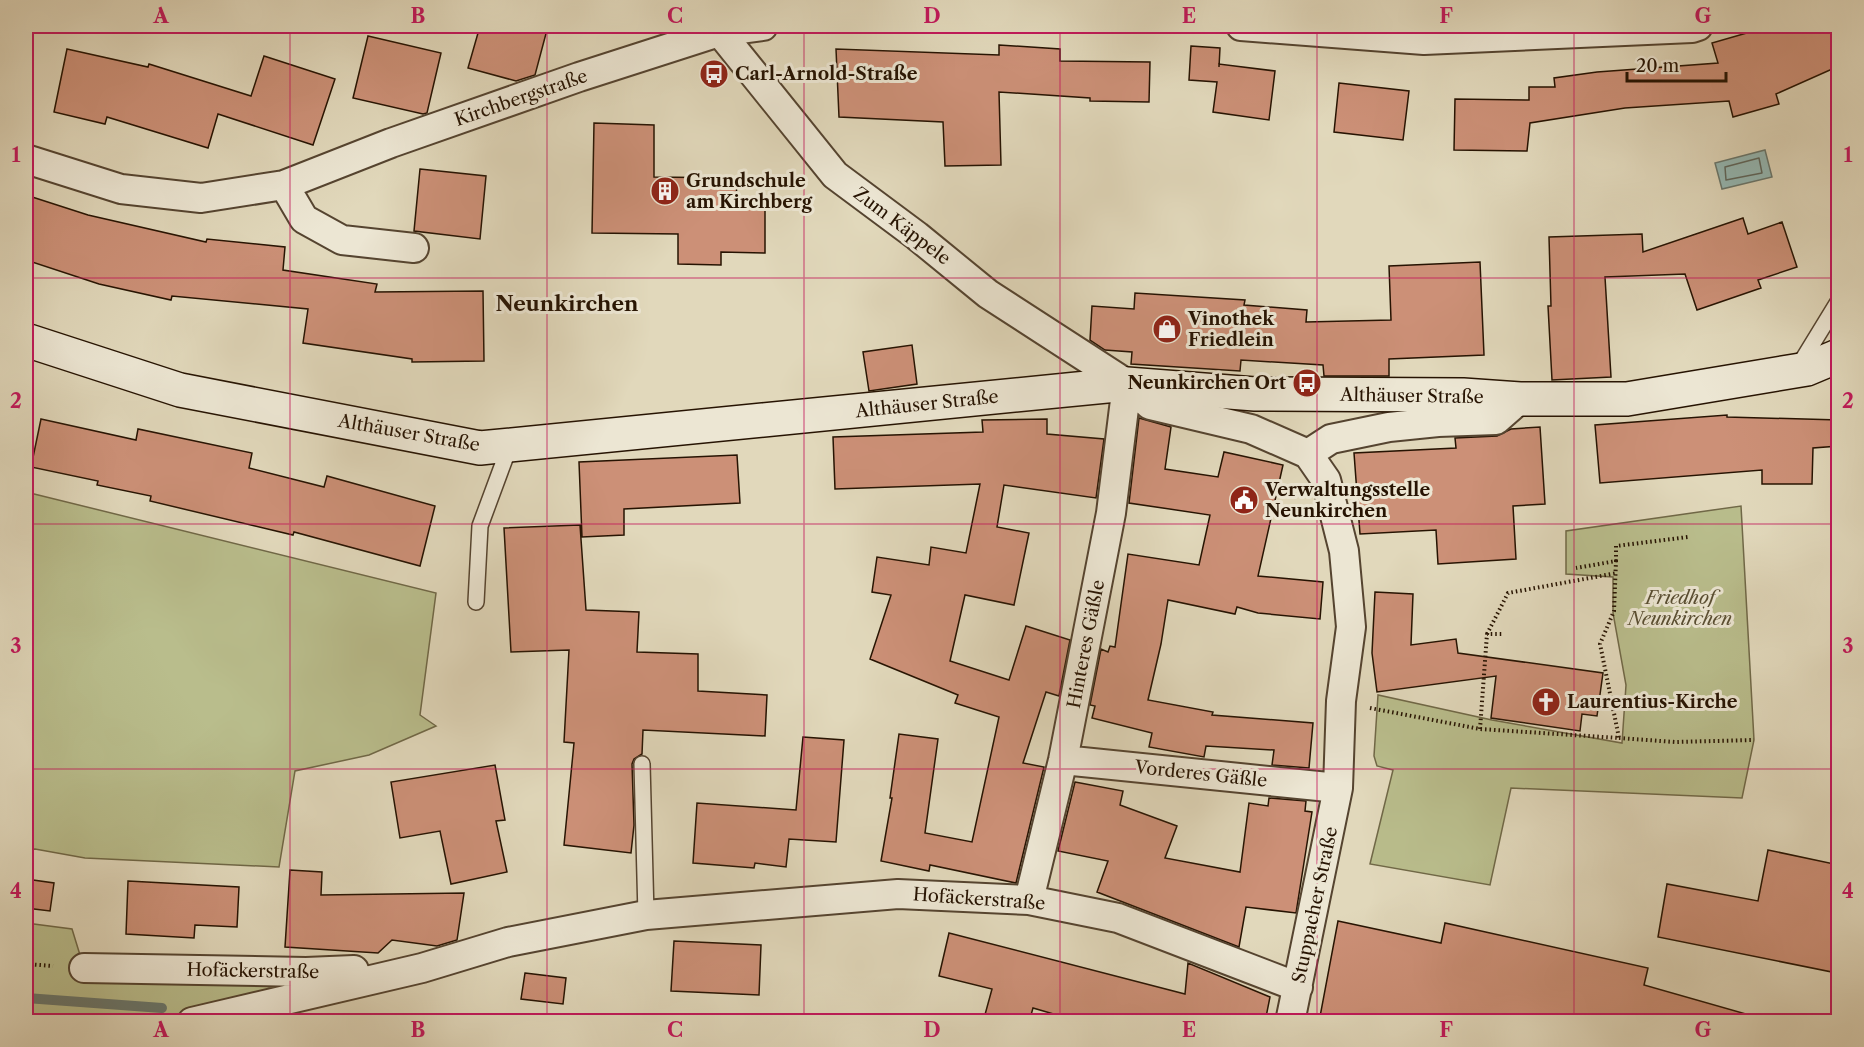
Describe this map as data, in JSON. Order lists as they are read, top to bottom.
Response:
{
  "streets": {
    "street": [
      "Kirchbergstraße",
      "Zum Käppele",
      "Althäuser Straße",
      "Hinteres Gäßle",
      "Vorderes Gäßle",
      "Hofäckerstraße",
      "Stuppacher Straße"
    ]
  },
  "crossings": [
    ["Kirchbergstraße", "Zum Käppele"],
    ["Zum Käppele", "Althäuser Straße"],
    ["Zum Käppele", "Hinteres Gäßle"],
    ["Zum Käppele", "Stuppacher Straße"],
    ["Althäuser Straße", "Hinteres Gäßle"],
    ["Hinteres Gäßle", "Vorderes Gäßle"],
    ["Hinteres Gäßle", "Hofäckerstraße"],
    ["Vorderes Gäßle", "Stuppacher Straße"],
    ["Hofäckerstraße", "Stuppacher Straße"]
  ],
  "districts": ["Neunkirchen"],
  "parks": ["Friedhof Neunkirchen"],
  "places": {
    "bus stop": ["Carl-Arnold-Straße", "Neunkirchen Ort"],
    "building": ["Grundschule am Kirchberg"],
    "shop": ["Vinothek Friedlein"],
    "public building": ["Verwaltungsstelle Neunkirchen"],
    "church": ["Laurentius-Kirche"]
  },
  "scale_bar": "20 m",
  "grid": {
    "columns": [
      "A",
      "B",
      "C",
      "D",
      "E",
      "F",
      "G"
    ],
    "rows": [
      "1",
      "2",
      "3",
      "4"
    ]
  }
}
